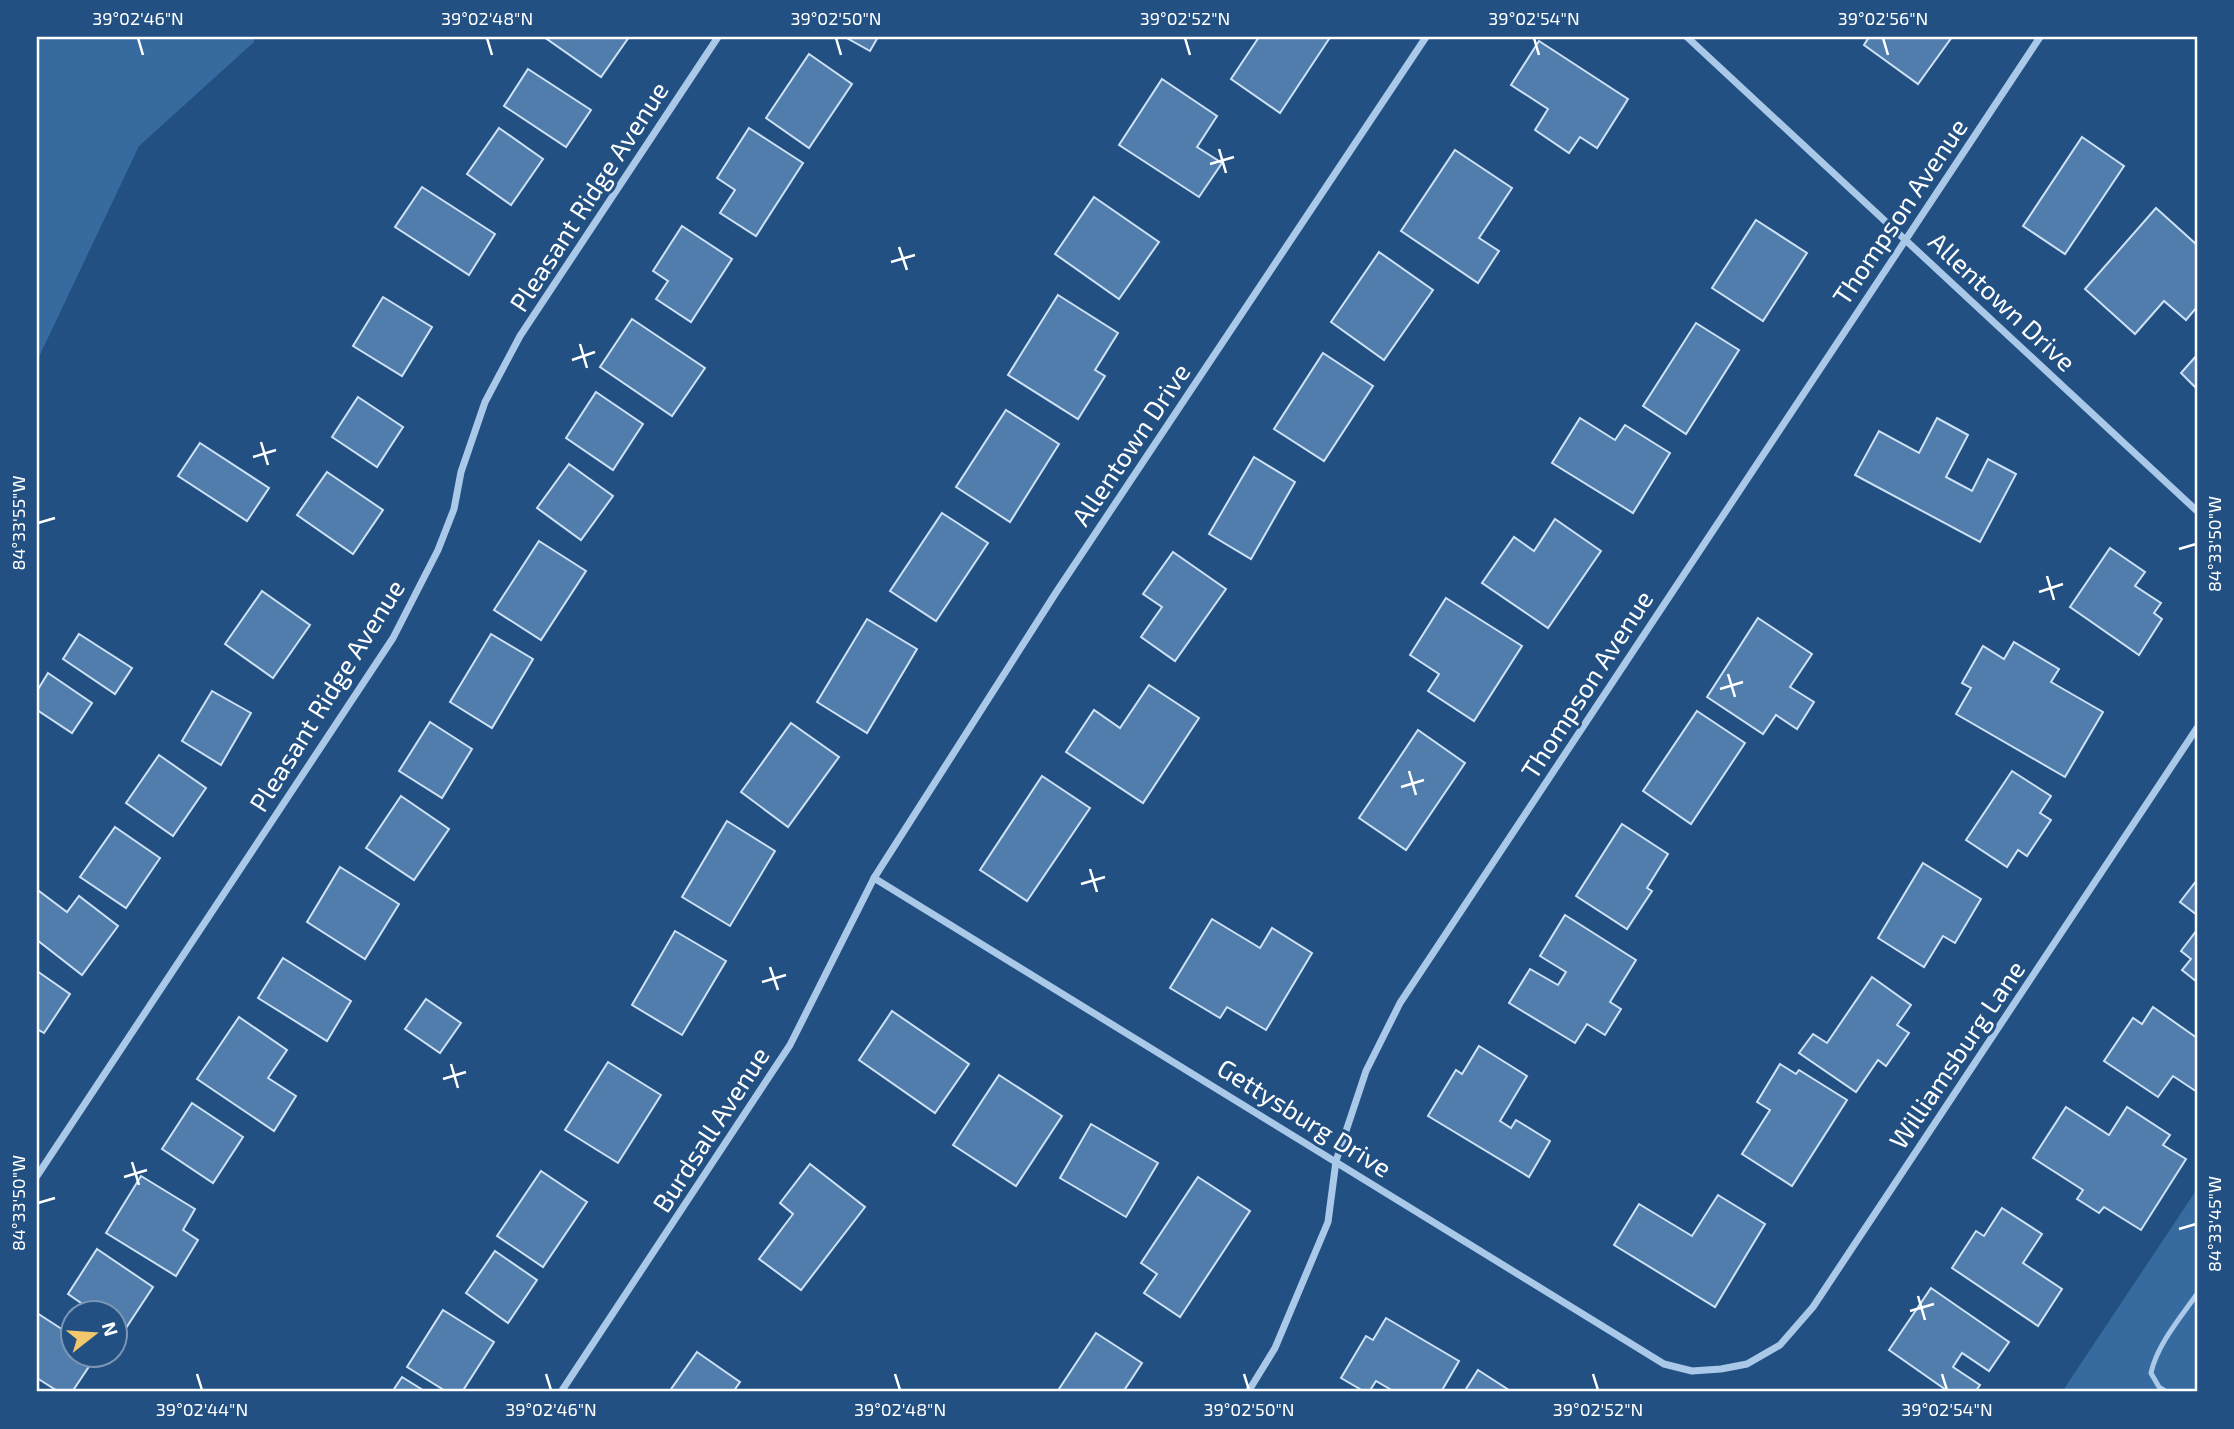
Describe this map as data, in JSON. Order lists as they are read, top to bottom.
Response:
{
  "streets": {
    "street": [
      "Pleasant Ridge Avenue",
      "Thompson Avenue",
      "Allentown Drive",
      "Williamsburg Lane",
      "Gettysburg Drive",
      "Burdsall Avenue"
    ]
  },
  "crossings": [
    ["Thompson Avenue", "Allentown Drive"],
    ["Thompson Avenue", "Gettysburg Drive"],
    ["Allentown Drive", "Gettysburg Drive"],
    ["Allentown Drive", "Burdsall Avenue"],
    ["Williamsburg Lane", "Gettysburg Drive"],
    ["Gettysburg Drive", "Burdsall Avenue"]
  ],
  "north": "right",
  "coordinates": [
    "39°02'46\"N",
    "39°02'48\"N",
    "39°02'50\"N",
    "39°02'52\"N",
    "39°02'54\"N",
    "39°02'56\"N",
    "84°33'55\"W",
    "84°33'50\"W",
    "84°33'45\"W",
    "39°02'44\"N"
  ]
}
